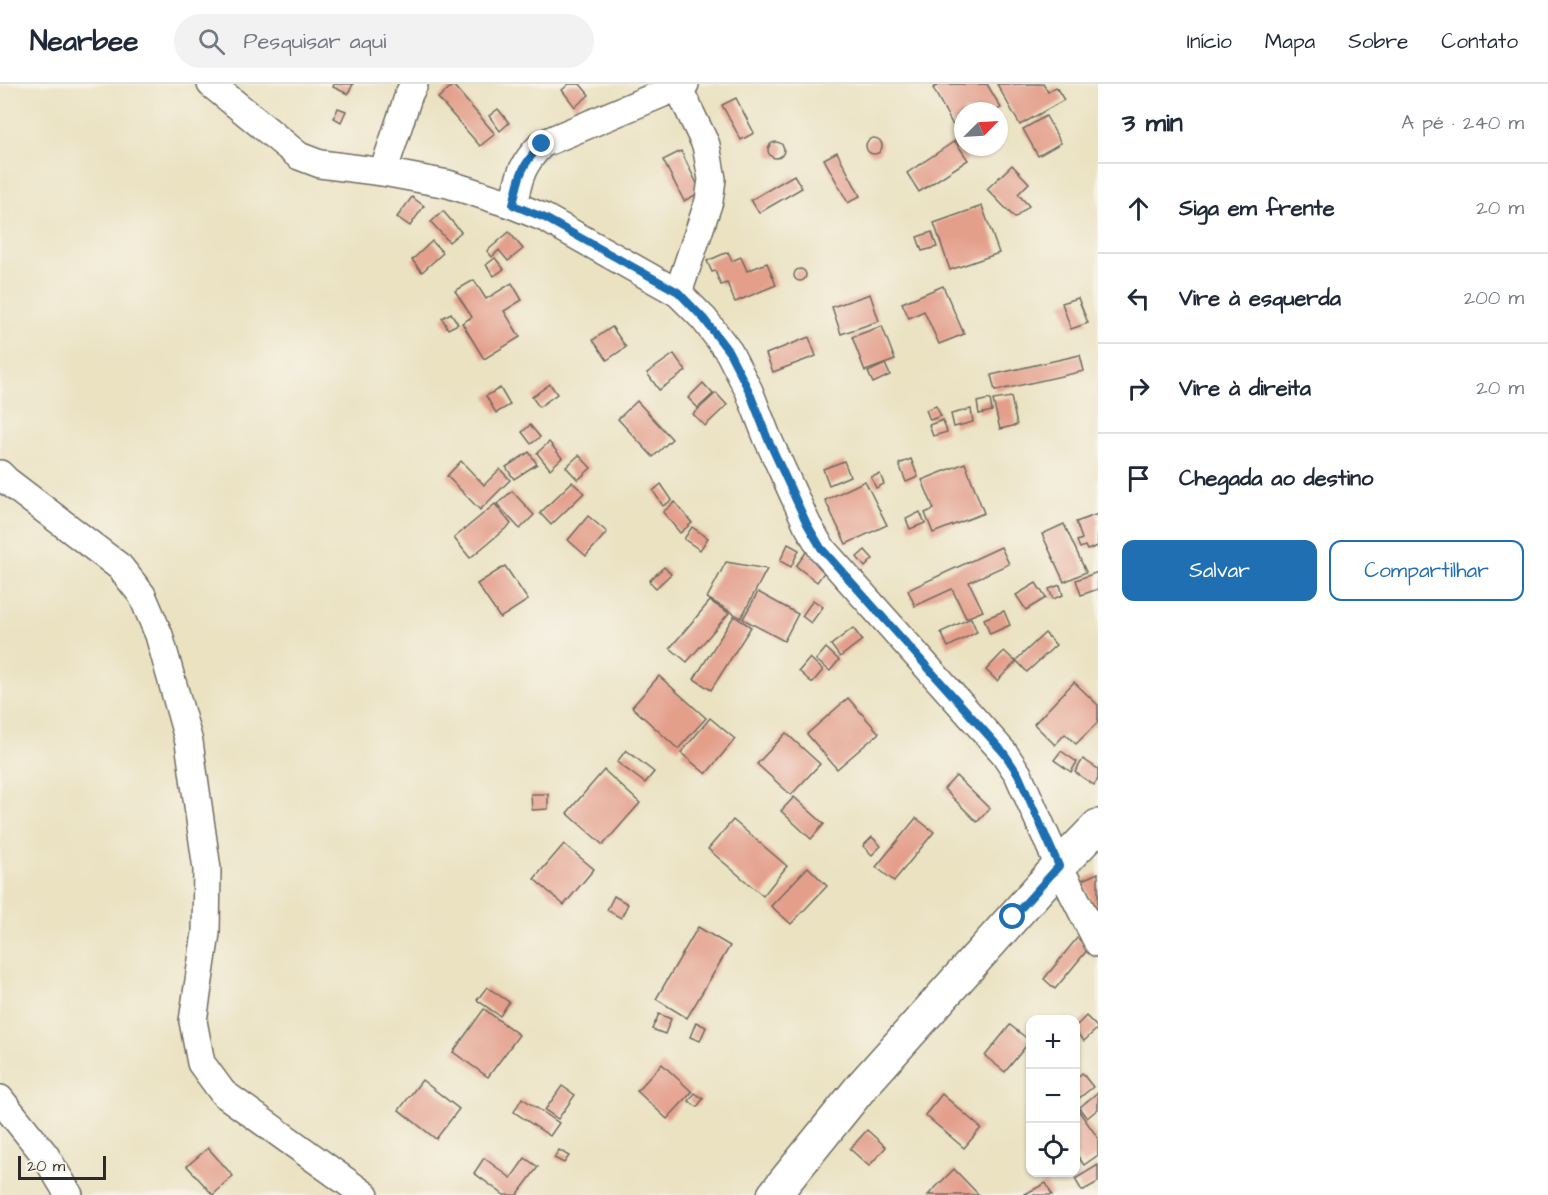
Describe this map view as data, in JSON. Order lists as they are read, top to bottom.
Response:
{
  "scale_bar": "20 m",
  "north": "top right",
  "page": {
    "header": "Nearbee",
    "search": "Pesquisar aqui",
    "nav": [
      "Início",
      "Mapa",
      "Sobre",
      "Contato"
    ],
    "heading": ["3 min", "A pé · 240 m"],
    "list": [
      ["Siga em frente", "20 m"],
      ["Vire à esquerda", "200 m"],
      ["Vire à direita", "20 m"],
      "Chegada ao destino"
    ],
    "buttons": ["Salvar", "Compartilhar"],
    "map_buttons": ["+", "−"],
    "scale": "20 m"
  }
}
